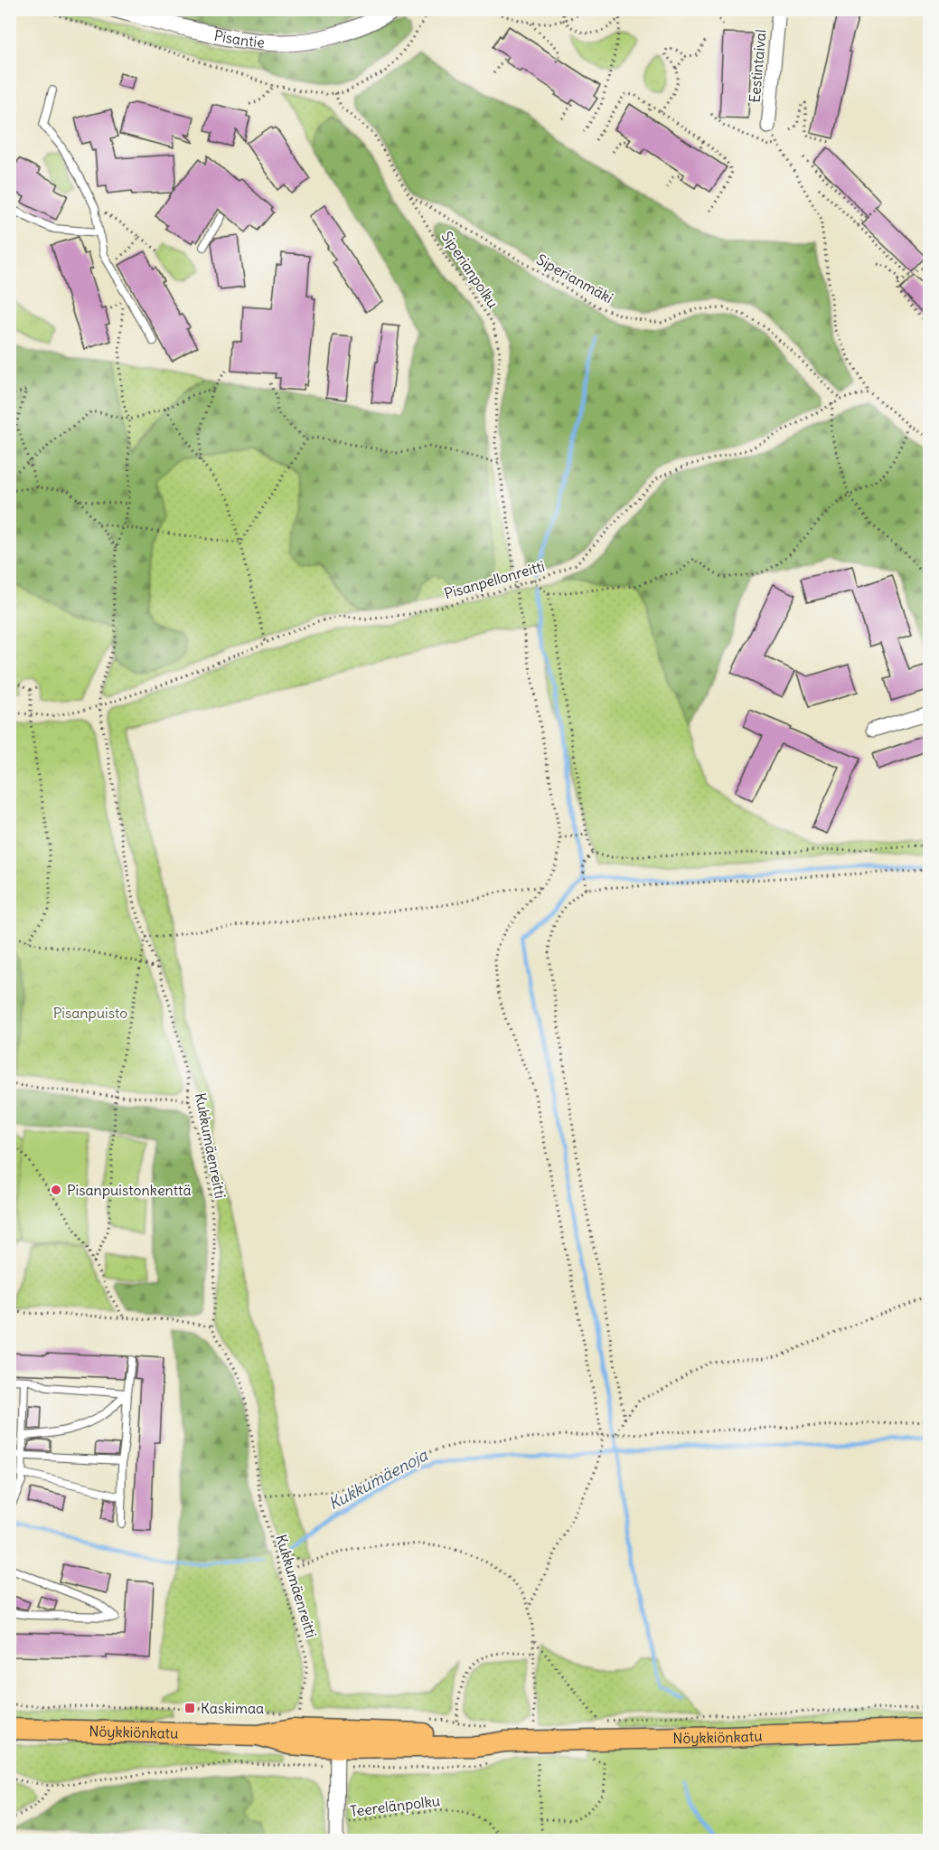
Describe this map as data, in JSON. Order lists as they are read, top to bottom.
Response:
{
  "streets": {
    "main road": ["Nöykkiönkatu"],
    "street": ["Pisantie", "Eestintaival"],
    "path": [
      "Siperianpolku",
      "Siperianmäki",
      "Pisanpellonreitti",
      "Kukkumäenreitti",
      "Teerelänpolku"
    ]
  },
  "crossings": [
    ["Siperianpolku", "Siperianmäki"],
    ["Siperianpolku", "Pisanpellonreitti"],
    ["Siperianmäki", "Pisanpellonreitti"],
    ["Pisanpellonreitti", "Kukkumäenreitti"]
  ],
  "water": ["Kukkumäenoja"],
  "parks": ["Pisanpuisto"],
  "places": {
    "other": ["Pisanpuistonkenttä"],
    "transit": ["Kaskimaa"]
  }
}
